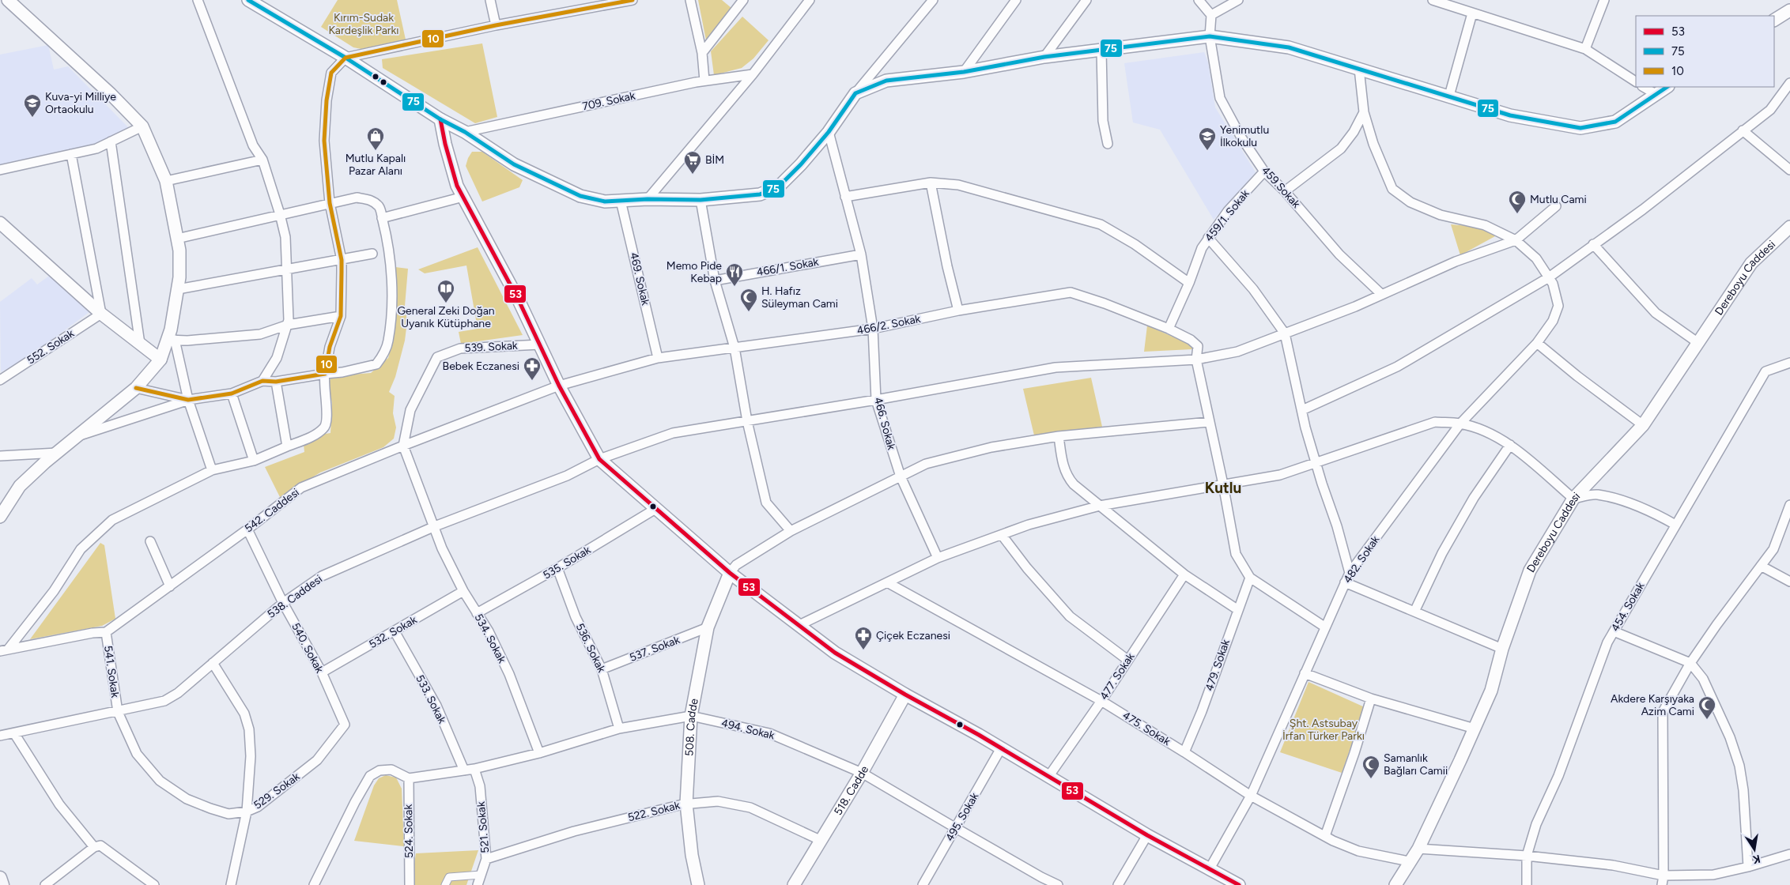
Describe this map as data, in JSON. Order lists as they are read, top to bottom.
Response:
{
  "streets": {
    "street": [
      "709. Sokak",
      "459.Sokak",
      "459/1. Sokak",
      "466/1. Sokak",
      "Dereboyu Caddesi",
      "469. Sokak",
      "466/2. Sokak",
      "552. Sokak",
      "539. Sokak",
      "466. Sokak",
      "542. Caddesi",
      "482. Sokak",
      "535. Sokak",
      "538. Caddesi",
      "454. Sokak",
      "532. Sokak",
      "534. Sokak",
      "540. Sokak",
      "536. Sokak",
      "537. Sokak",
      "479. Sokak",
      "541. Sokak",
      "477. Sokak",
      "533. Sokak",
      "508. Cadde",
      "475. Sokak",
      "494. Sokak",
      "518. Cadde",
      "529. Sokak",
      "522. Sokak",
      "495. Sokak",
      "521. Sokak",
      "524. Sokak"
    ]
  },
  "crossings": [
    ["459.Sokak", "459/1. Sokak"],
    ["459.Sokak", "538. Caddesi"],
    ["459/1. Sokak", "466/2. Sokak"],
    ["466/1. Sokak", "466. Sokak"],
    ["Dereboyu Caddesi", "475. Sokak"],
    ["469. Sokak", "466/2. Sokak"],
    ["466/2. Sokak", "466. Sokak"],
    ["466/2. Sokak", "542. Caddesi"],
    ["466/2. Sokak", "538. Caddesi"],
    ["539. Sokak", "542. Caddesi"],
    ["466. Sokak", "538. Caddesi"],
    ["542. Caddesi", "540. Sokak"],
    ["542. Caddesi", "541. Sokak"],
    ["482. Sokak", "475. Sokak"],
    ["535. Sokak", "534. Sokak"],
    ["535. Sokak", "536. Sokak"],
    ["538. Caddesi", "534. Sokak"],
    ["538. Caddesi", "540. Sokak"],
    ["538. Caddesi", "541. Sokak"],
    ["538. Caddesi", "529. Sokak"],
    ["532. Sokak", "534. Sokak"],
    ["532. Sokak", "540. Sokak"],
    ["532. Sokak", "533. Sokak"],
    ["534. Sokak", "494. Sokak"],
    ["540. Sokak", "529. Sokak"],
    ["536. Sokak", "537. Sokak"],
    ["536. Sokak", "494. Sokak"],
    ["537. Sokak", "508. Cadde"],
    ["479. Sokak", "475. Sokak"],
    ["541. Sokak", "529. Sokak"],
    ["477. Sokak", "475. Sokak"],
    ["533. Sokak", "494. Sokak"],
    ["508. Cadde", "494. Sokak"],
    ["508. Cadde", "522. Sokak"],
    ["494. Sokak", "518. Cadde"],
    ["494. Sokak", "495. Sokak"],
    ["494. Sokak", "521. Sokak"],
    ["494. Sokak", "524. Sokak"],
    ["518. Cadde", "522. Sokak"],
    ["522. Sokak", "521. Sokak"]
  ],
  "districts": ["Kutlu"],
  "parks": ["Kırım-Sudak Kardeşlik Parkı", "Şht. Astsubay İrfan Türker Parkı"],
  "places": {
    "school or university": ["Kuva-yi Milliye Ortaokulu", "Yenimutlu İlkokulu"],
    "shop": ["Mutlu Kapalı Pazar Alanı"],
    "supermarket": ["BİM"],
    "mosque": [
      "Mutlu Cami",
      "H. Hafız Süleyman Cami",
      "Akdere Karşıyaka Azim Cami",
      "Samanlık Bağları Camii"
    ],
    "restaurant": ["Memo Pide Kebap"],
    "library": ["General Zeki Doğan Uyanık Kütüphane"],
    "pharmacy": ["Bebek Eczanesi", "Çiçek Eczanesi"]
  },
  "lines": ["transit line 75", "transit line 10", "transit line 53"],
  "legend": ["53", "75", "10"],
  "north": "bottom"
}
